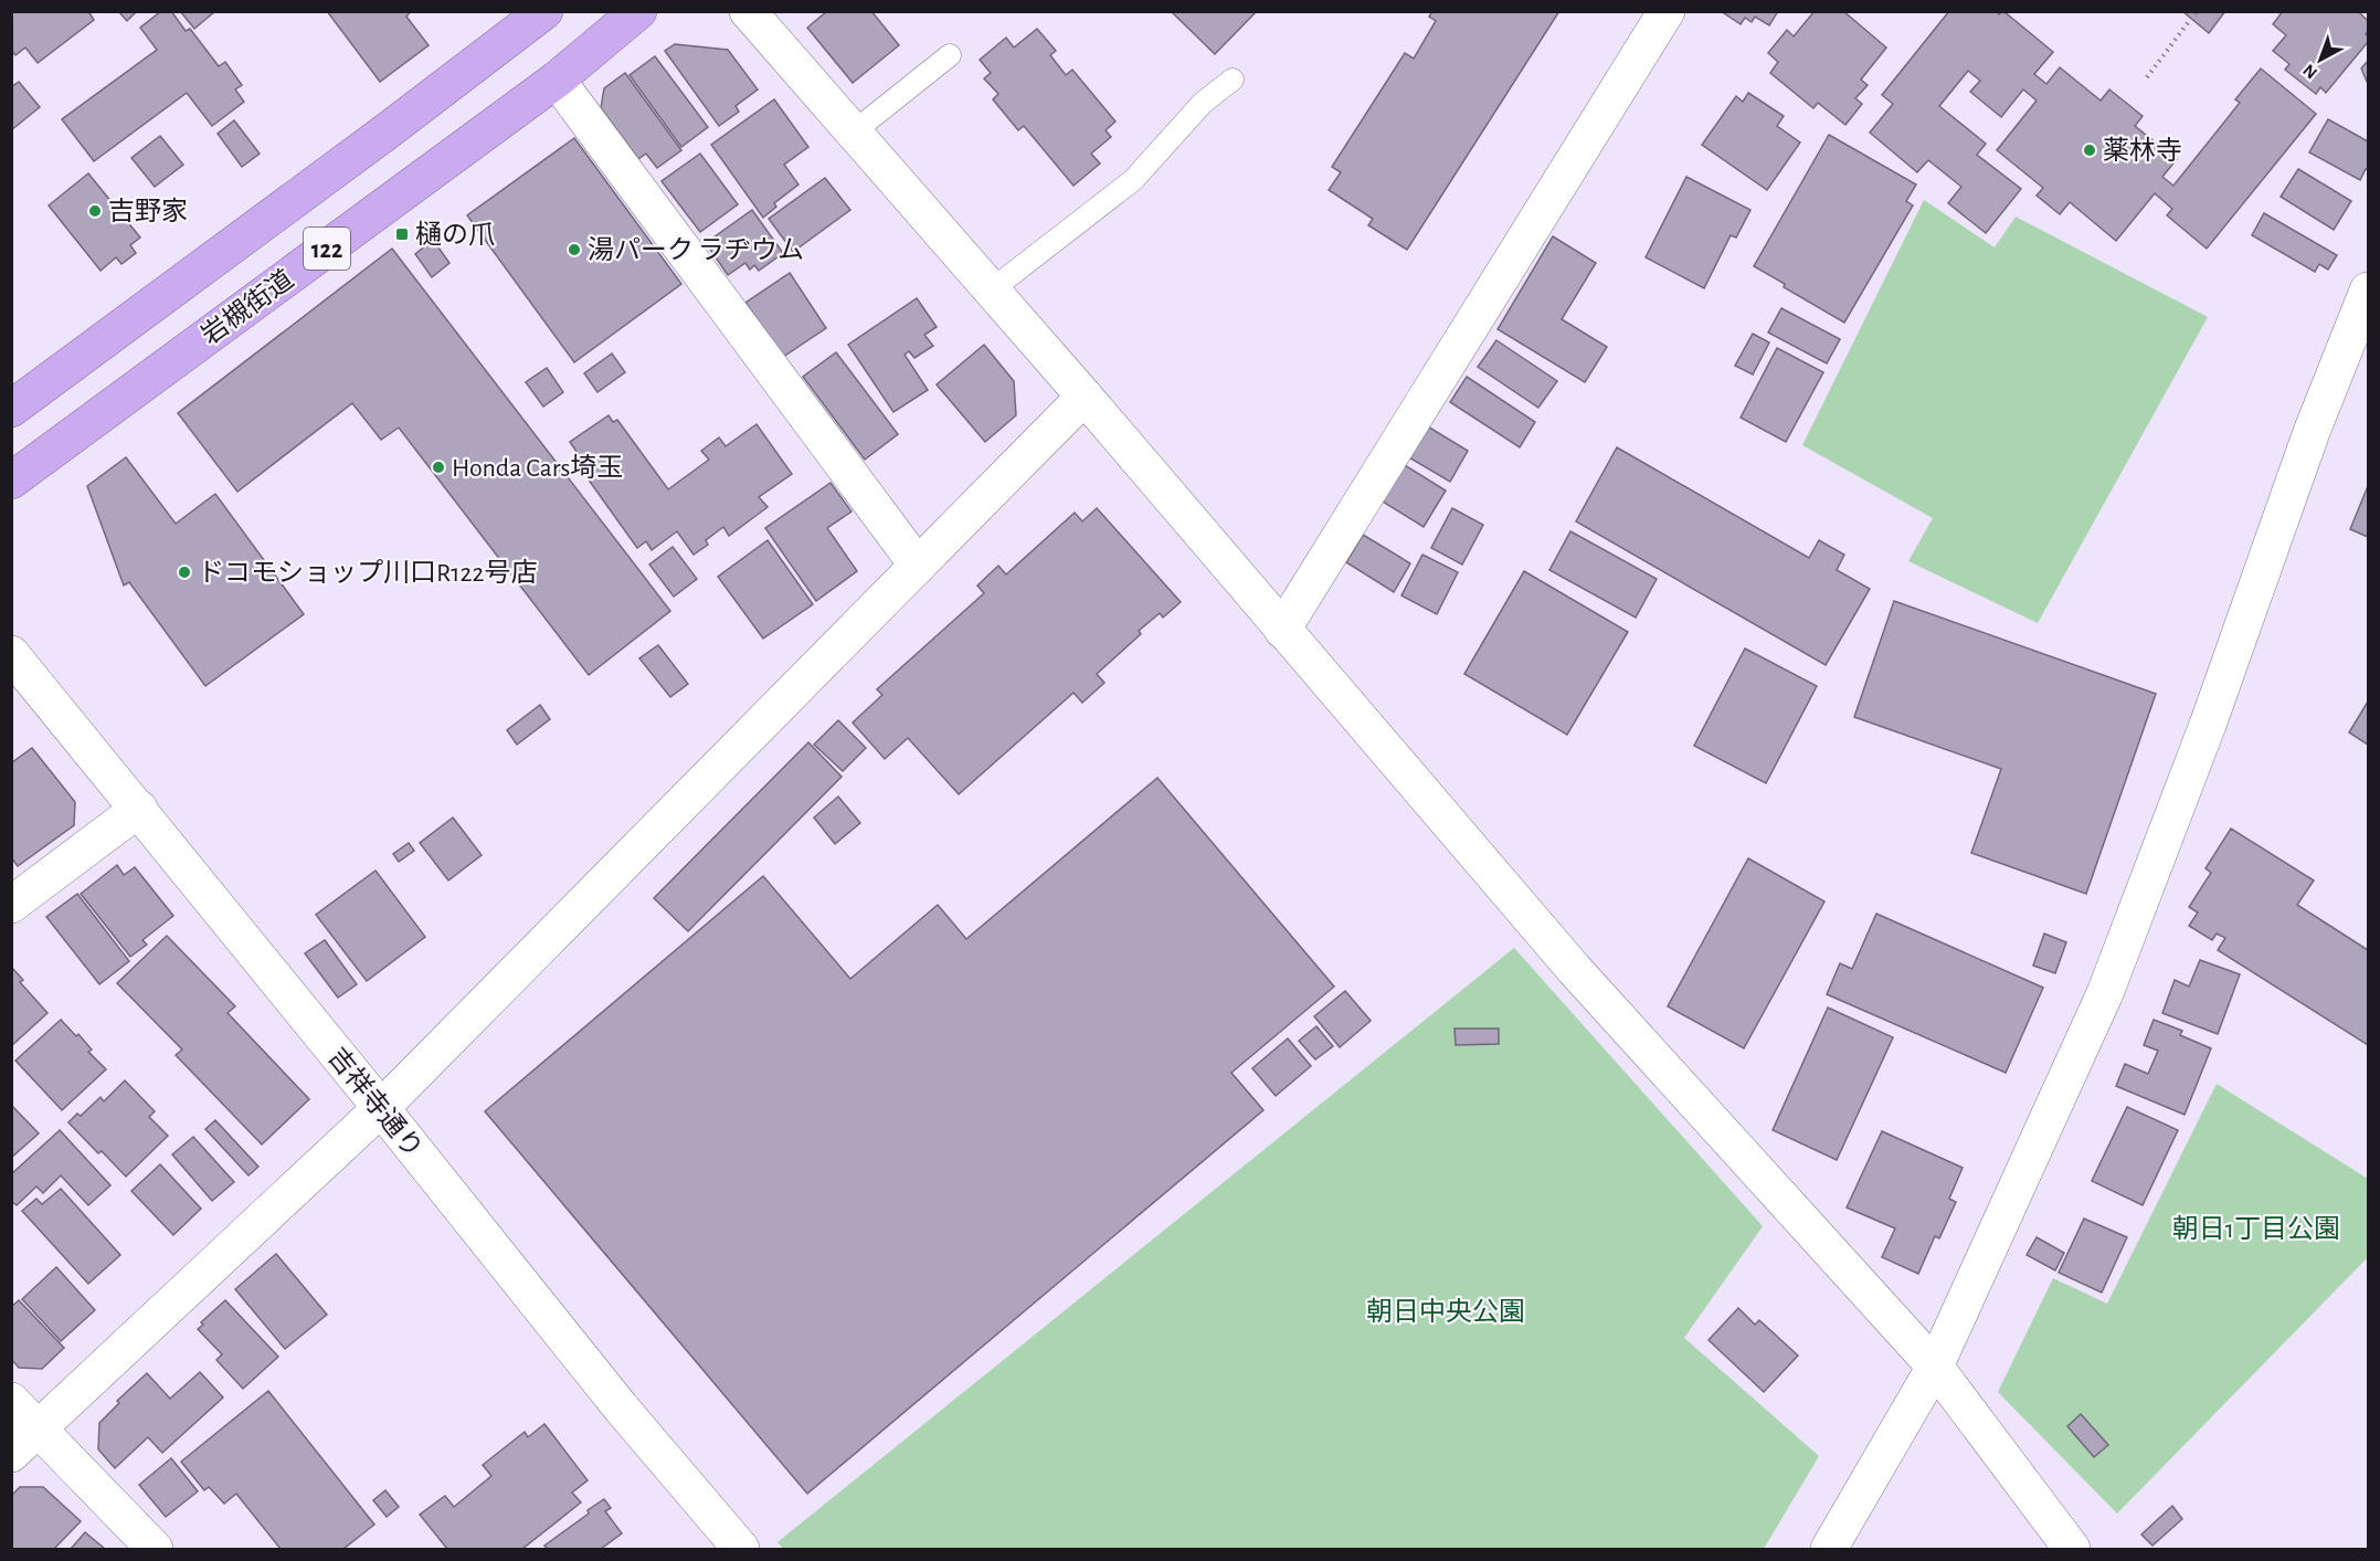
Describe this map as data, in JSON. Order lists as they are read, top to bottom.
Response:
{
  "streets": {
    "highway": ["122", "岩槻街道"],
    "street": ["吉祥寺通り"]
  },
  "parks": ["朝日1丁目公園", "朝日中央公園"],
  "places": {
    "other": [
      "薬林寺",
      "吉野家",
      "湯パーク ラヂウム",
      "Honda Cars埼玉",
      "ドコモショップ川口R122号店"
    ],
    "transit": ["樋の爪"]
  },
  "north": "bottom left"
}
